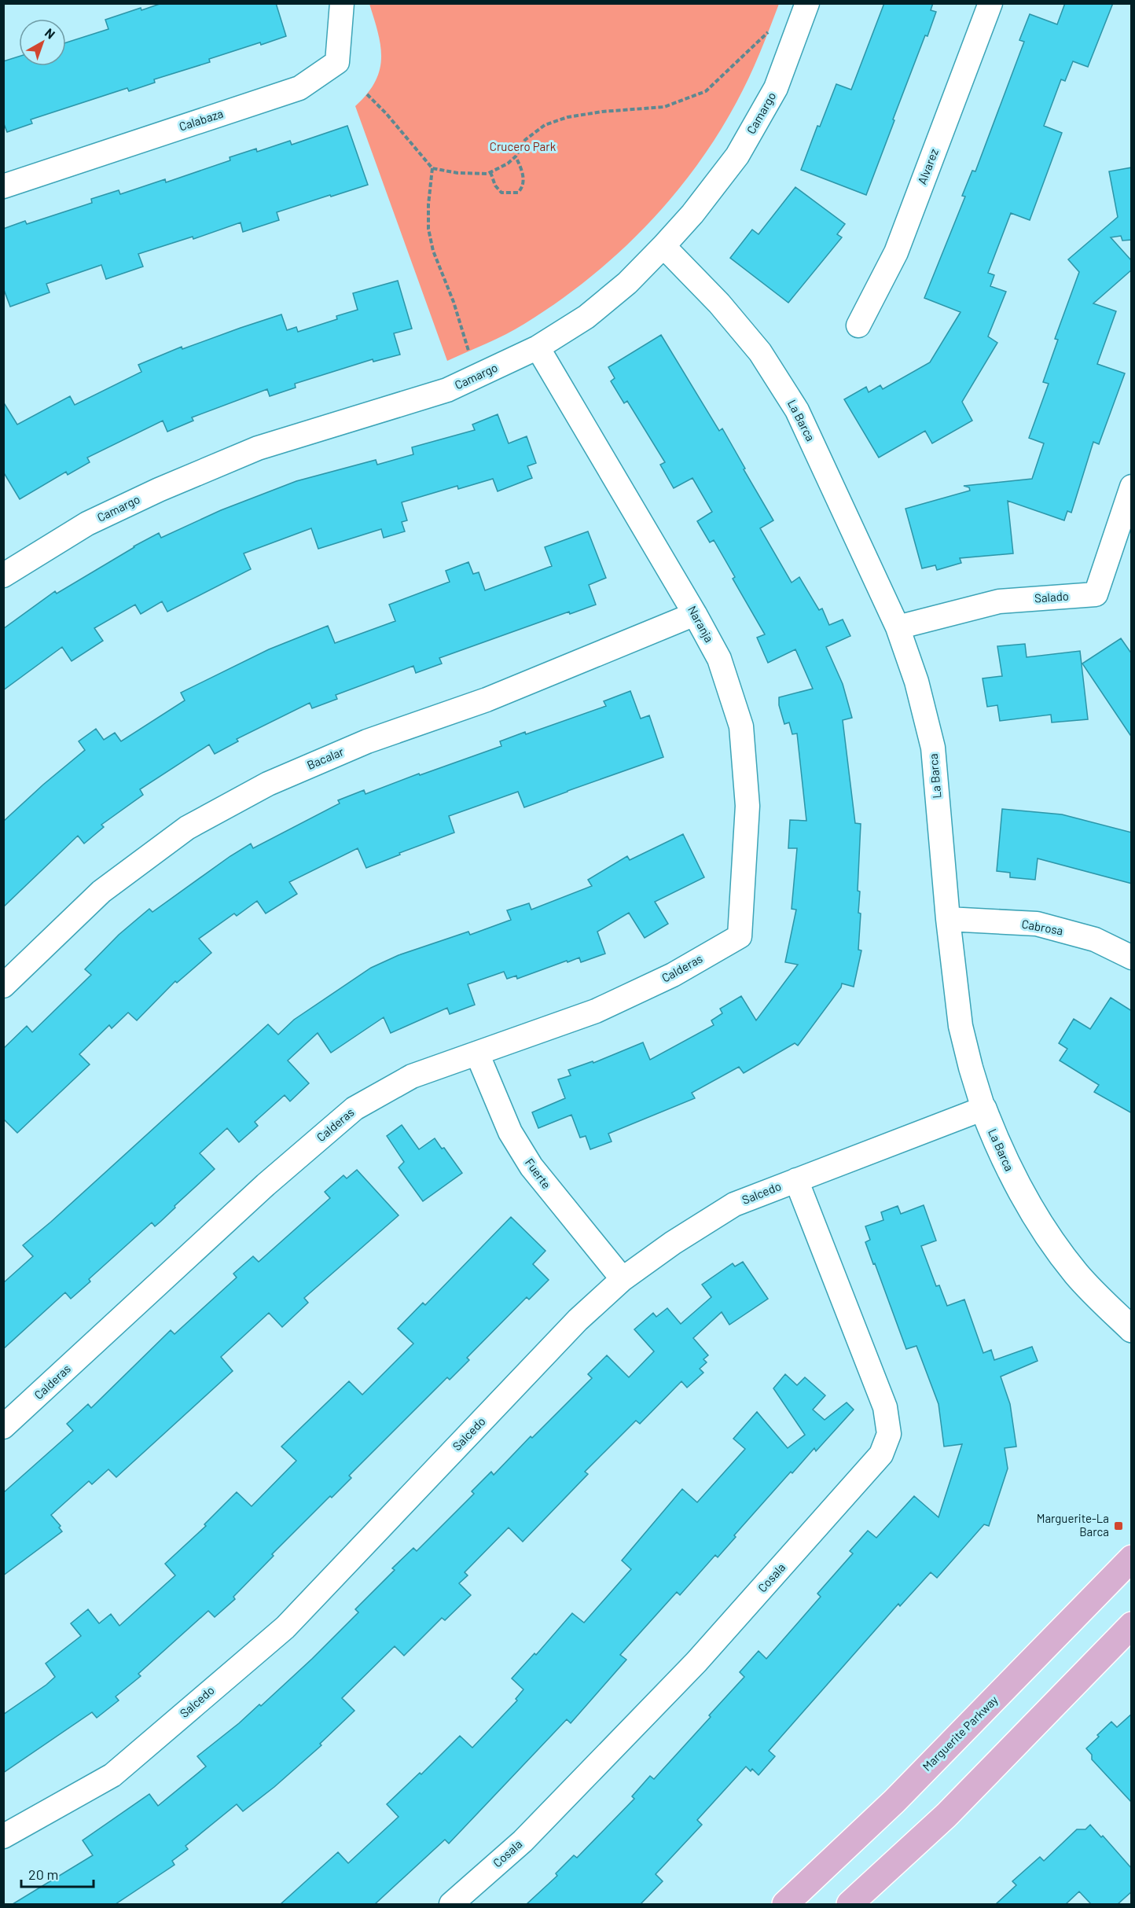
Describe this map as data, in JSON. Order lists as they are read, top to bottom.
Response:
{
  "streets": {
    "main road": ["Marguerite Parkway"],
    "street": [
      "Camargo",
      "Calabaza",
      "Alvarez",
      "La Barca",
      "Salado",
      "Naranja",
      "Bacalar",
      "Cabrosa",
      "Calderas",
      "Fuerte",
      "Salcedo",
      "Cosala"
    ]
  },
  "crossings": [
    ["Camargo", "La Barca"],
    ["Camargo", "Naranja"],
    ["La Barca", "Salado"],
    ["La Barca", "Cabrosa"],
    ["La Barca", "Salcedo"],
    ["Naranja", "Bacalar"],
    ["Naranja", "Calderas"],
    ["Calderas", "Fuerte"],
    ["Fuerte", "Salcedo"],
    ["Salcedo", "Cosala"]
  ],
  "parks": ["Crucero Park"],
  "places": {
    "transit": ["Marguerite-La Barca"]
  },
  "scale_bar": "20 m",
  "north": "top right"
}
